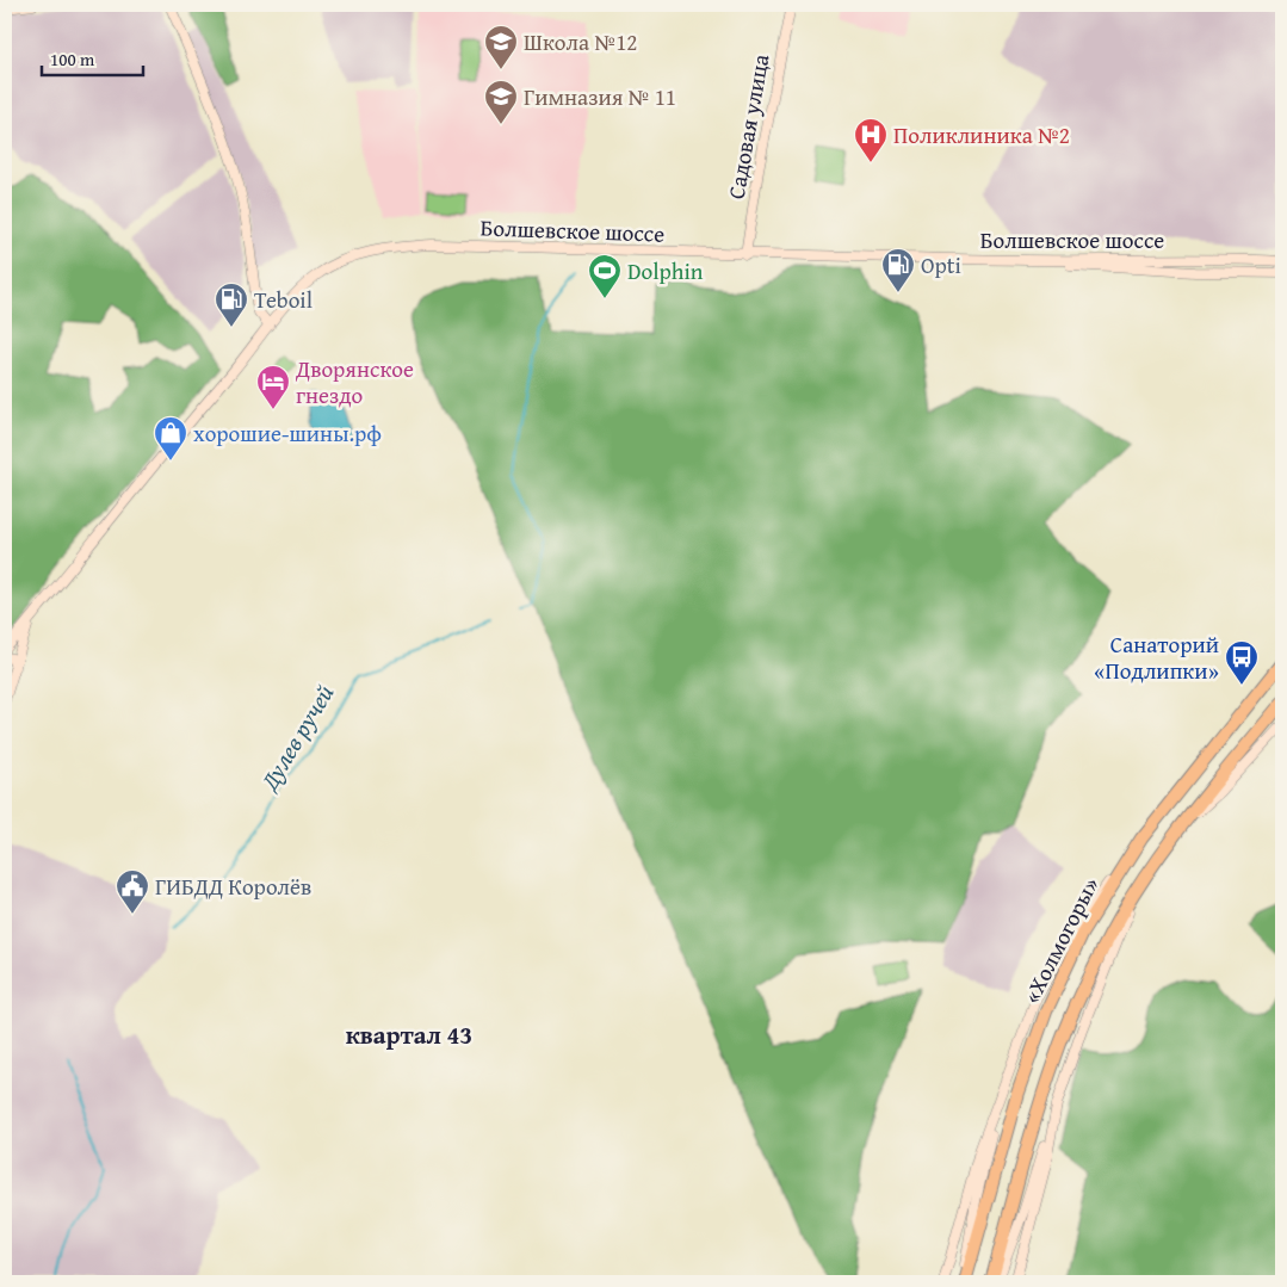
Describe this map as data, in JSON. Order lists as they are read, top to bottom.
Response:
{
  "streets": {
    "highway": ["«Холмогоры»"],
    "main road": ["Садовая улица", "Болшевское шоссе"]
  },
  "crossings": [
    ["Садовая улица", "Болшевское шоссе"]
  ],
  "districts": ["квартал 43"],
  "water": ["Дулев ручей"],
  "places": {
    "school or university": ["Школа №12", "Гимназия № 11"],
    "hospital": ["Поликлиника №2"],
    "fuel station": ["Opti", "Teboil"],
    "sports": ["Dolphin"],
    "hotel": ["Дворянское гнездо"],
    "shop": ["хорошие-шины.рф"],
    "bus stop": ["Санаторий «Подлипки»"],
    "public building": ["ГИБДД Королёв"]
  },
  "scale_bar": "100 m"
}
